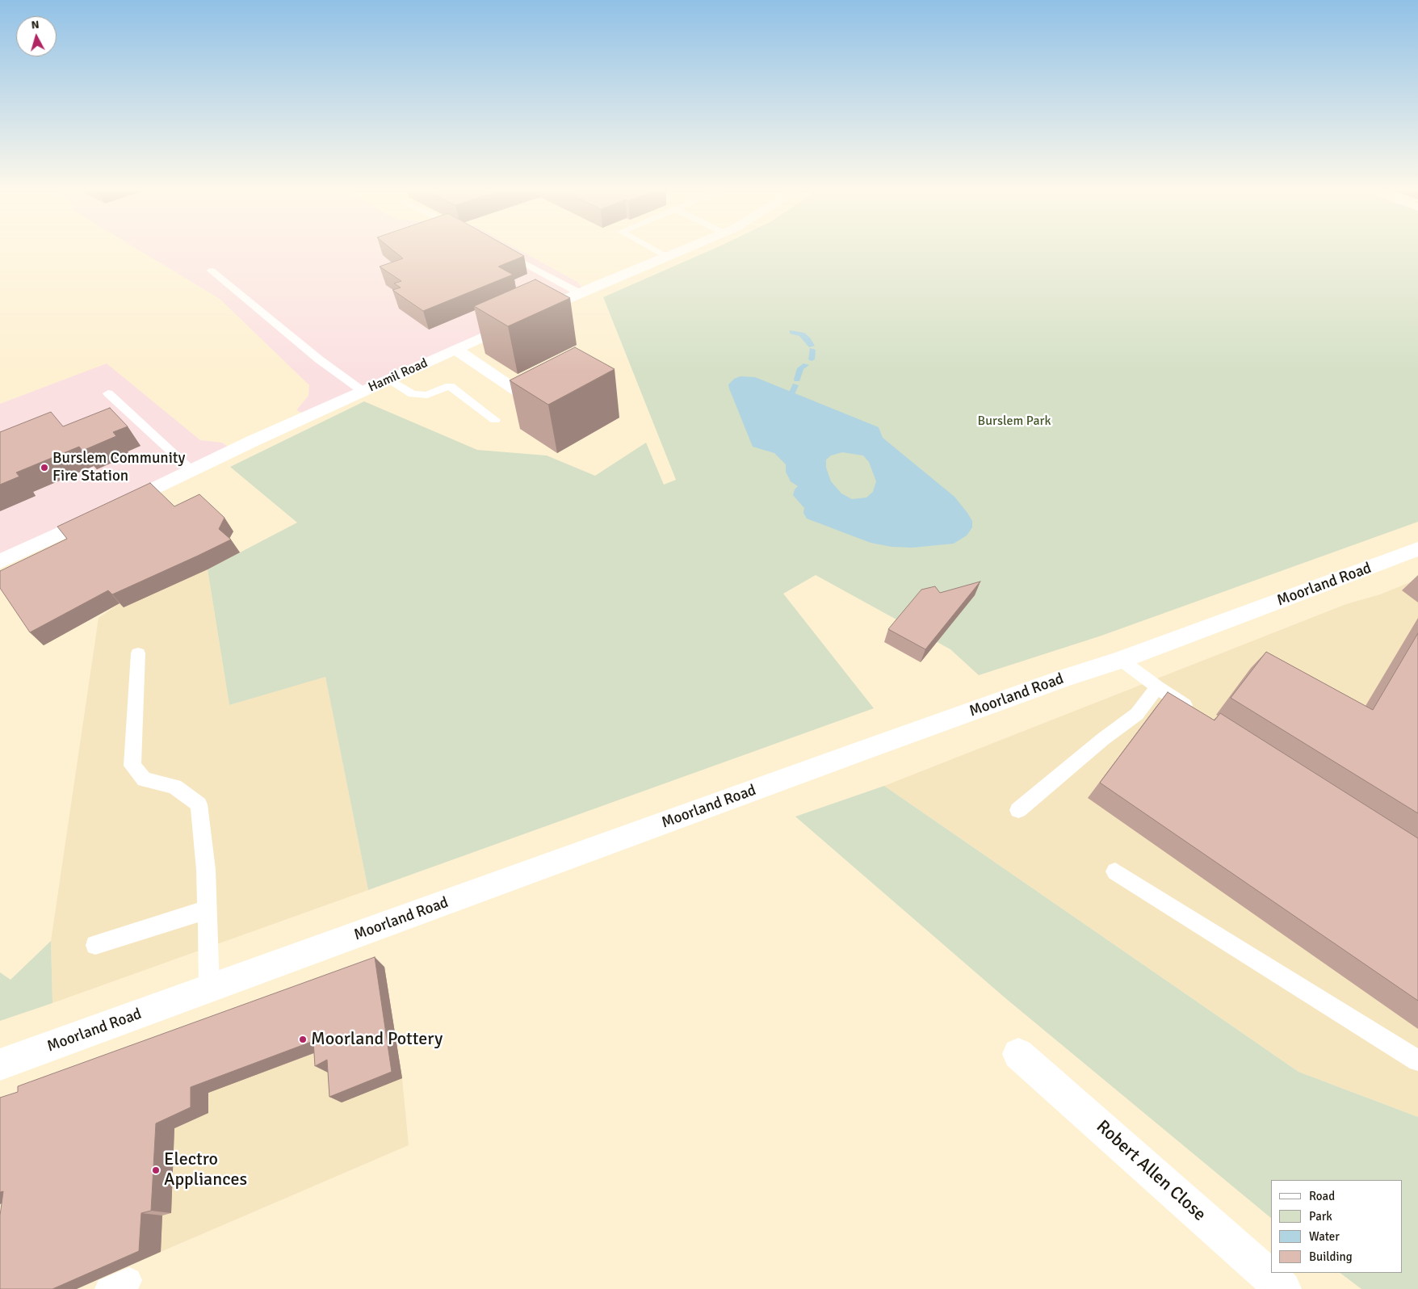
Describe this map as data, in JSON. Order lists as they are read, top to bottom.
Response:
{
  "streets": {
    "street": ["Hamil Road", "Moorland Road", "Robert Allen Close"]
  },
  "parks": ["Burslem Park"],
  "places": ["Burslem Community Fire Station", "Moorland Pottery", "Electro Appliances"],
  "legend": [
    "Road",
    "Park",
    "Water",
    "Building"
  ],
  "north": "top"
}
